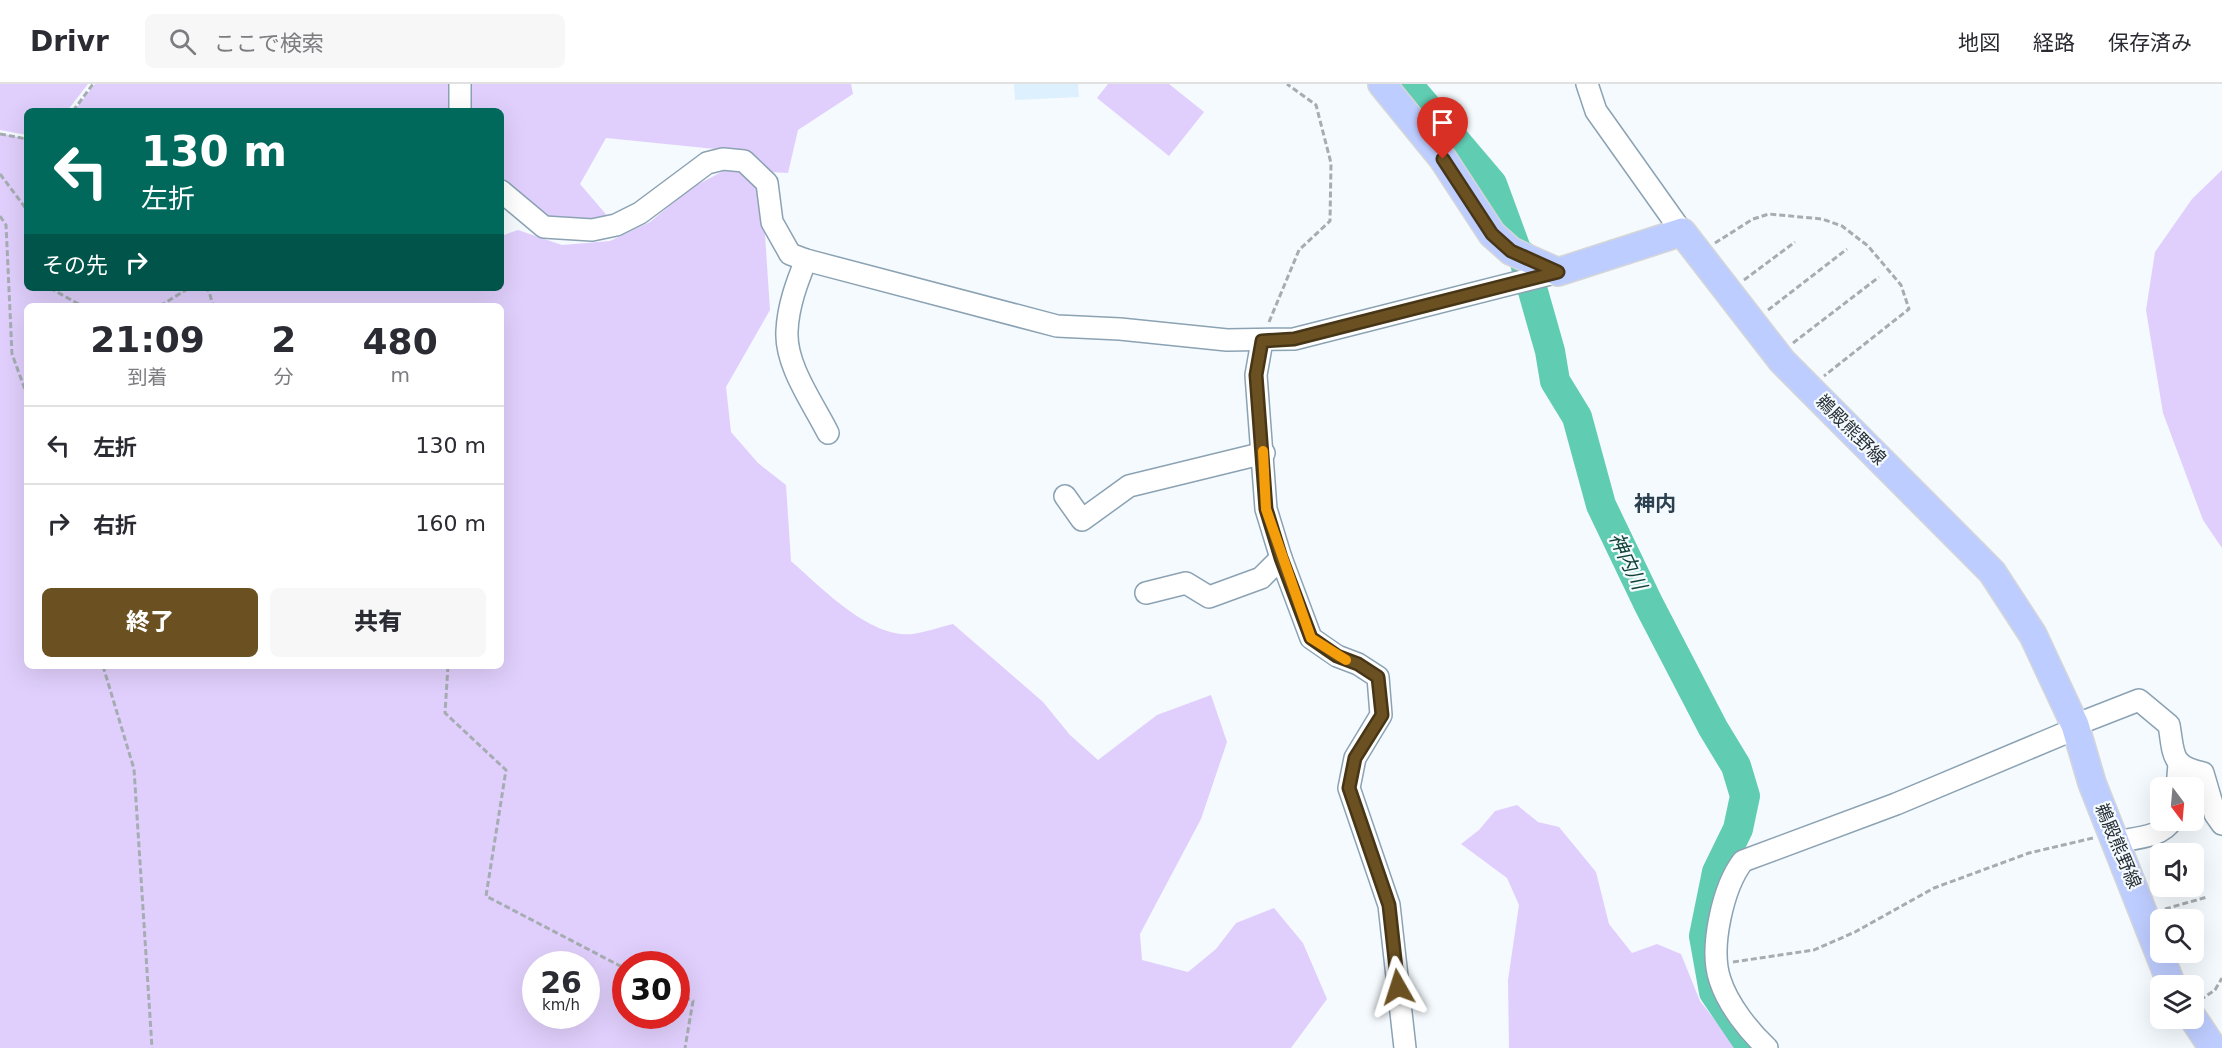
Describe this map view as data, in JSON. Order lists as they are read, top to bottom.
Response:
{
  "streets": {
    "main road": ["鵜殿熊野線"]
  },
  "districts": ["神内"],
  "water": ["神内川"],
  "north": "bottom",
  "page": {
    "header": "Drivr",
    "search": "ここで検索",
    "nav": ["地図", "経路", "保存済み"],
    "turn": ["130 m", "左折"],
    "then": "その先",
    "eta": [
      "21:09",
      "到着",
      "2",
      "分",
      "480",
      "m"
    ],
    "list": [
      {
        "name": "左折",
        "value": "130 m"
      },
      {
        "name": "右折",
        "value": "160 m"
      }
    ],
    "buttons": ["終了", "共有"],
    "speed": "26 km/h",
    "limit": "30"
  }
}
